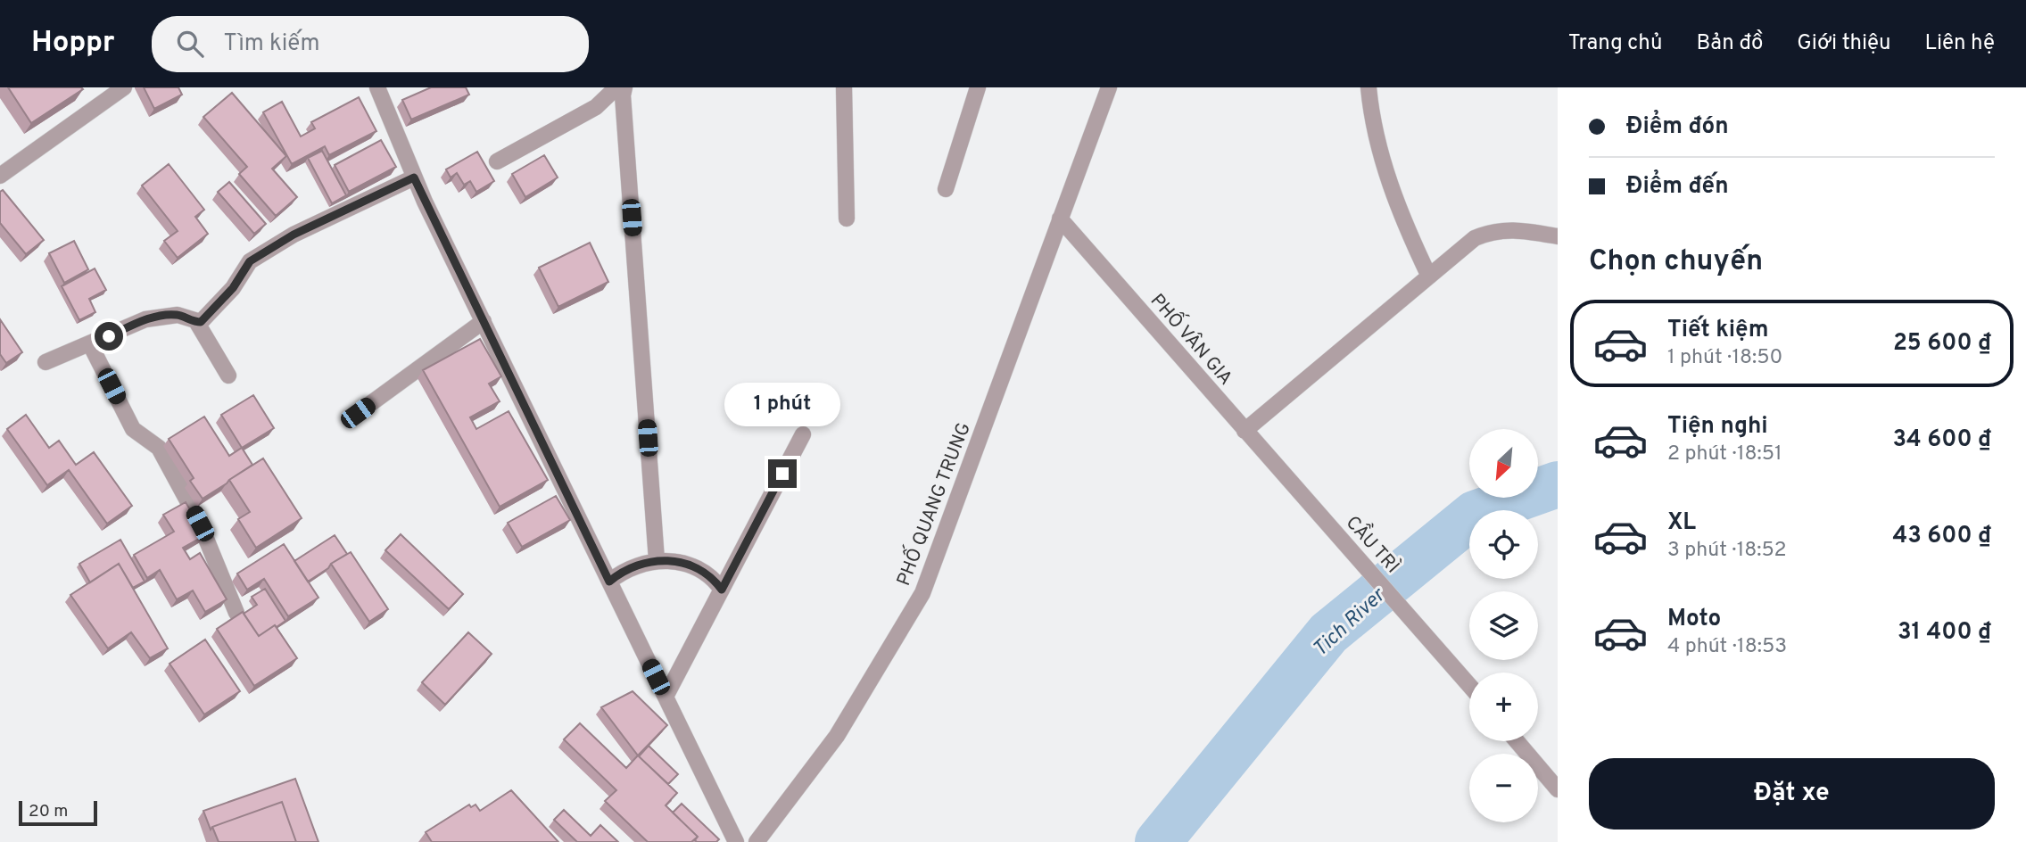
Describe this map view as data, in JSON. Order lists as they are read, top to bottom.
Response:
{
  "streets": {
    "street": ["PHỐ VÂN GIA", "PHỐ QUANG TRUNG", "CẦU TRÌ"]
  },
  "crossings": [
    ["PHỐ VÂN GIA", "PHỐ QUANG TRUNG"],
    ["PHỐ VÂN GIA", "CẦU TRÌ"]
  ],
  "water": ["Tich River"],
  "scale_bar": "20 m",
  "north": "bottom left",
  "page": {
    "header": "Hoppr",
    "search": "Tìm kiếm",
    "nav": [
      "Trang chủ",
      "Bản đồ",
      "Giới thiệu",
      "Liên hệ"
    ],
    "banner": ["Điểm đón", "Điểm đến"],
    "heading": "Chọn chuyến",
    "list": [
      {
        "name": "Tiết kiệm",
        "note": "1 phút · 18:50",
        "value": "25 600 ₫"
      },
      {
        "name": "Tiện nghi",
        "note": "2 phút · 18:51",
        "value": "34 600 ₫"
      },
      {
        "name": "XL",
        "note": "3 phút · 18:52",
        "value": "43 600 ₫"
      },
      {
        "name": "Moto",
        "note": "4 phút · 18:53",
        "value": "31 400 ₫"
      }
    ],
    "bubble": "1 phút",
    "map_buttons": ["+", "−"],
    "buttons": "Đặt xe",
    "scale": "20 m"
  }
}
